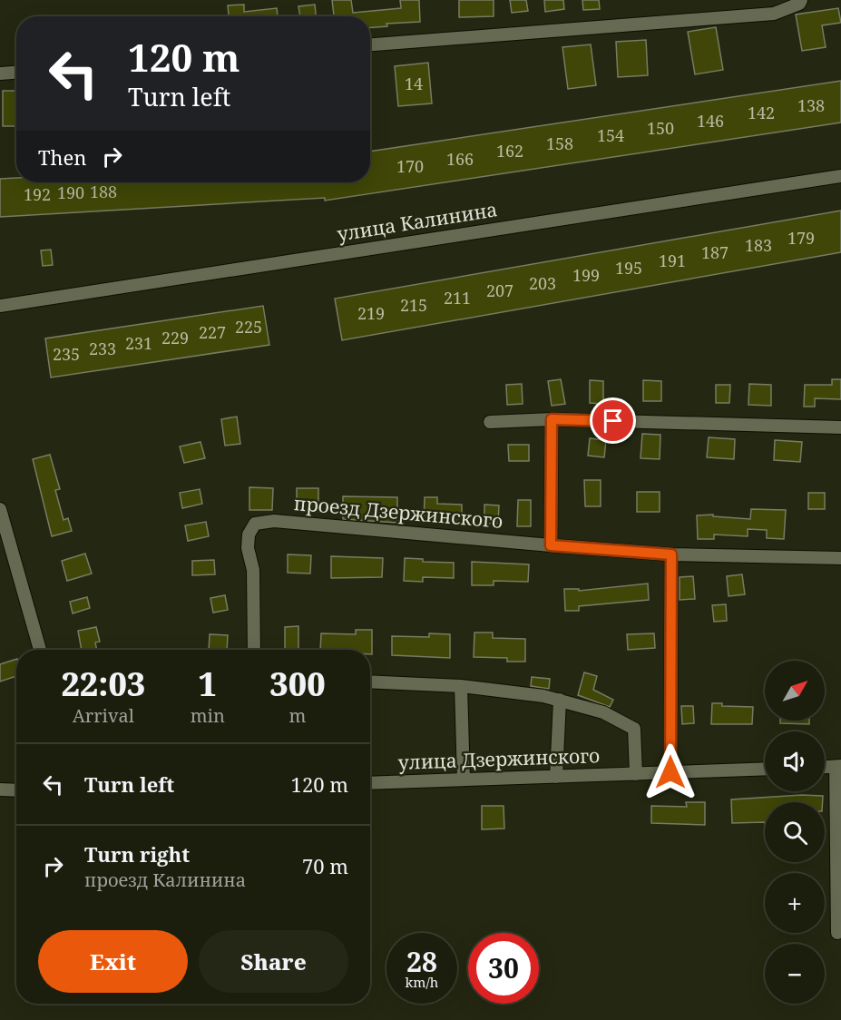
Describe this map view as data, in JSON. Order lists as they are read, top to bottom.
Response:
{
  "streets": {
    "street": ["улица Калинина", "проезд Дзержинского", "улица Дзержинского"]
  },
  "house_numbers": [
    "14",
    "138",
    "142",
    "146",
    "150",
    "154",
    "158",
    "162",
    "166",
    "170",
    "188",
    "190",
    "192",
    "179",
    "183",
    "187",
    "191",
    "195",
    "199",
    "203",
    "207",
    "211",
    "215",
    "219",
    "225",
    "227",
    "229",
    "231",
    "233",
    "235"
  ],
  "north": "top right",
  "page": {
    "turn": ["120 m", "Turn left"],
    "then": "Then",
    "eta": [
      "22:03",
      "Arrival",
      "1",
      "min",
      "300",
      "m"
    ],
    "map_buttons": ["+", "−"],
    "list": [
      {
        "name": "Turn left",
        "value": "120 m"
      },
      {
        "name": "Turn right",
        "note": "проезд Калинина",
        "value": "70 m"
      }
    ],
    "buttons": ["Exit", "Share"],
    "speed": "28 km/h",
    "limit": "30"
  }
}
